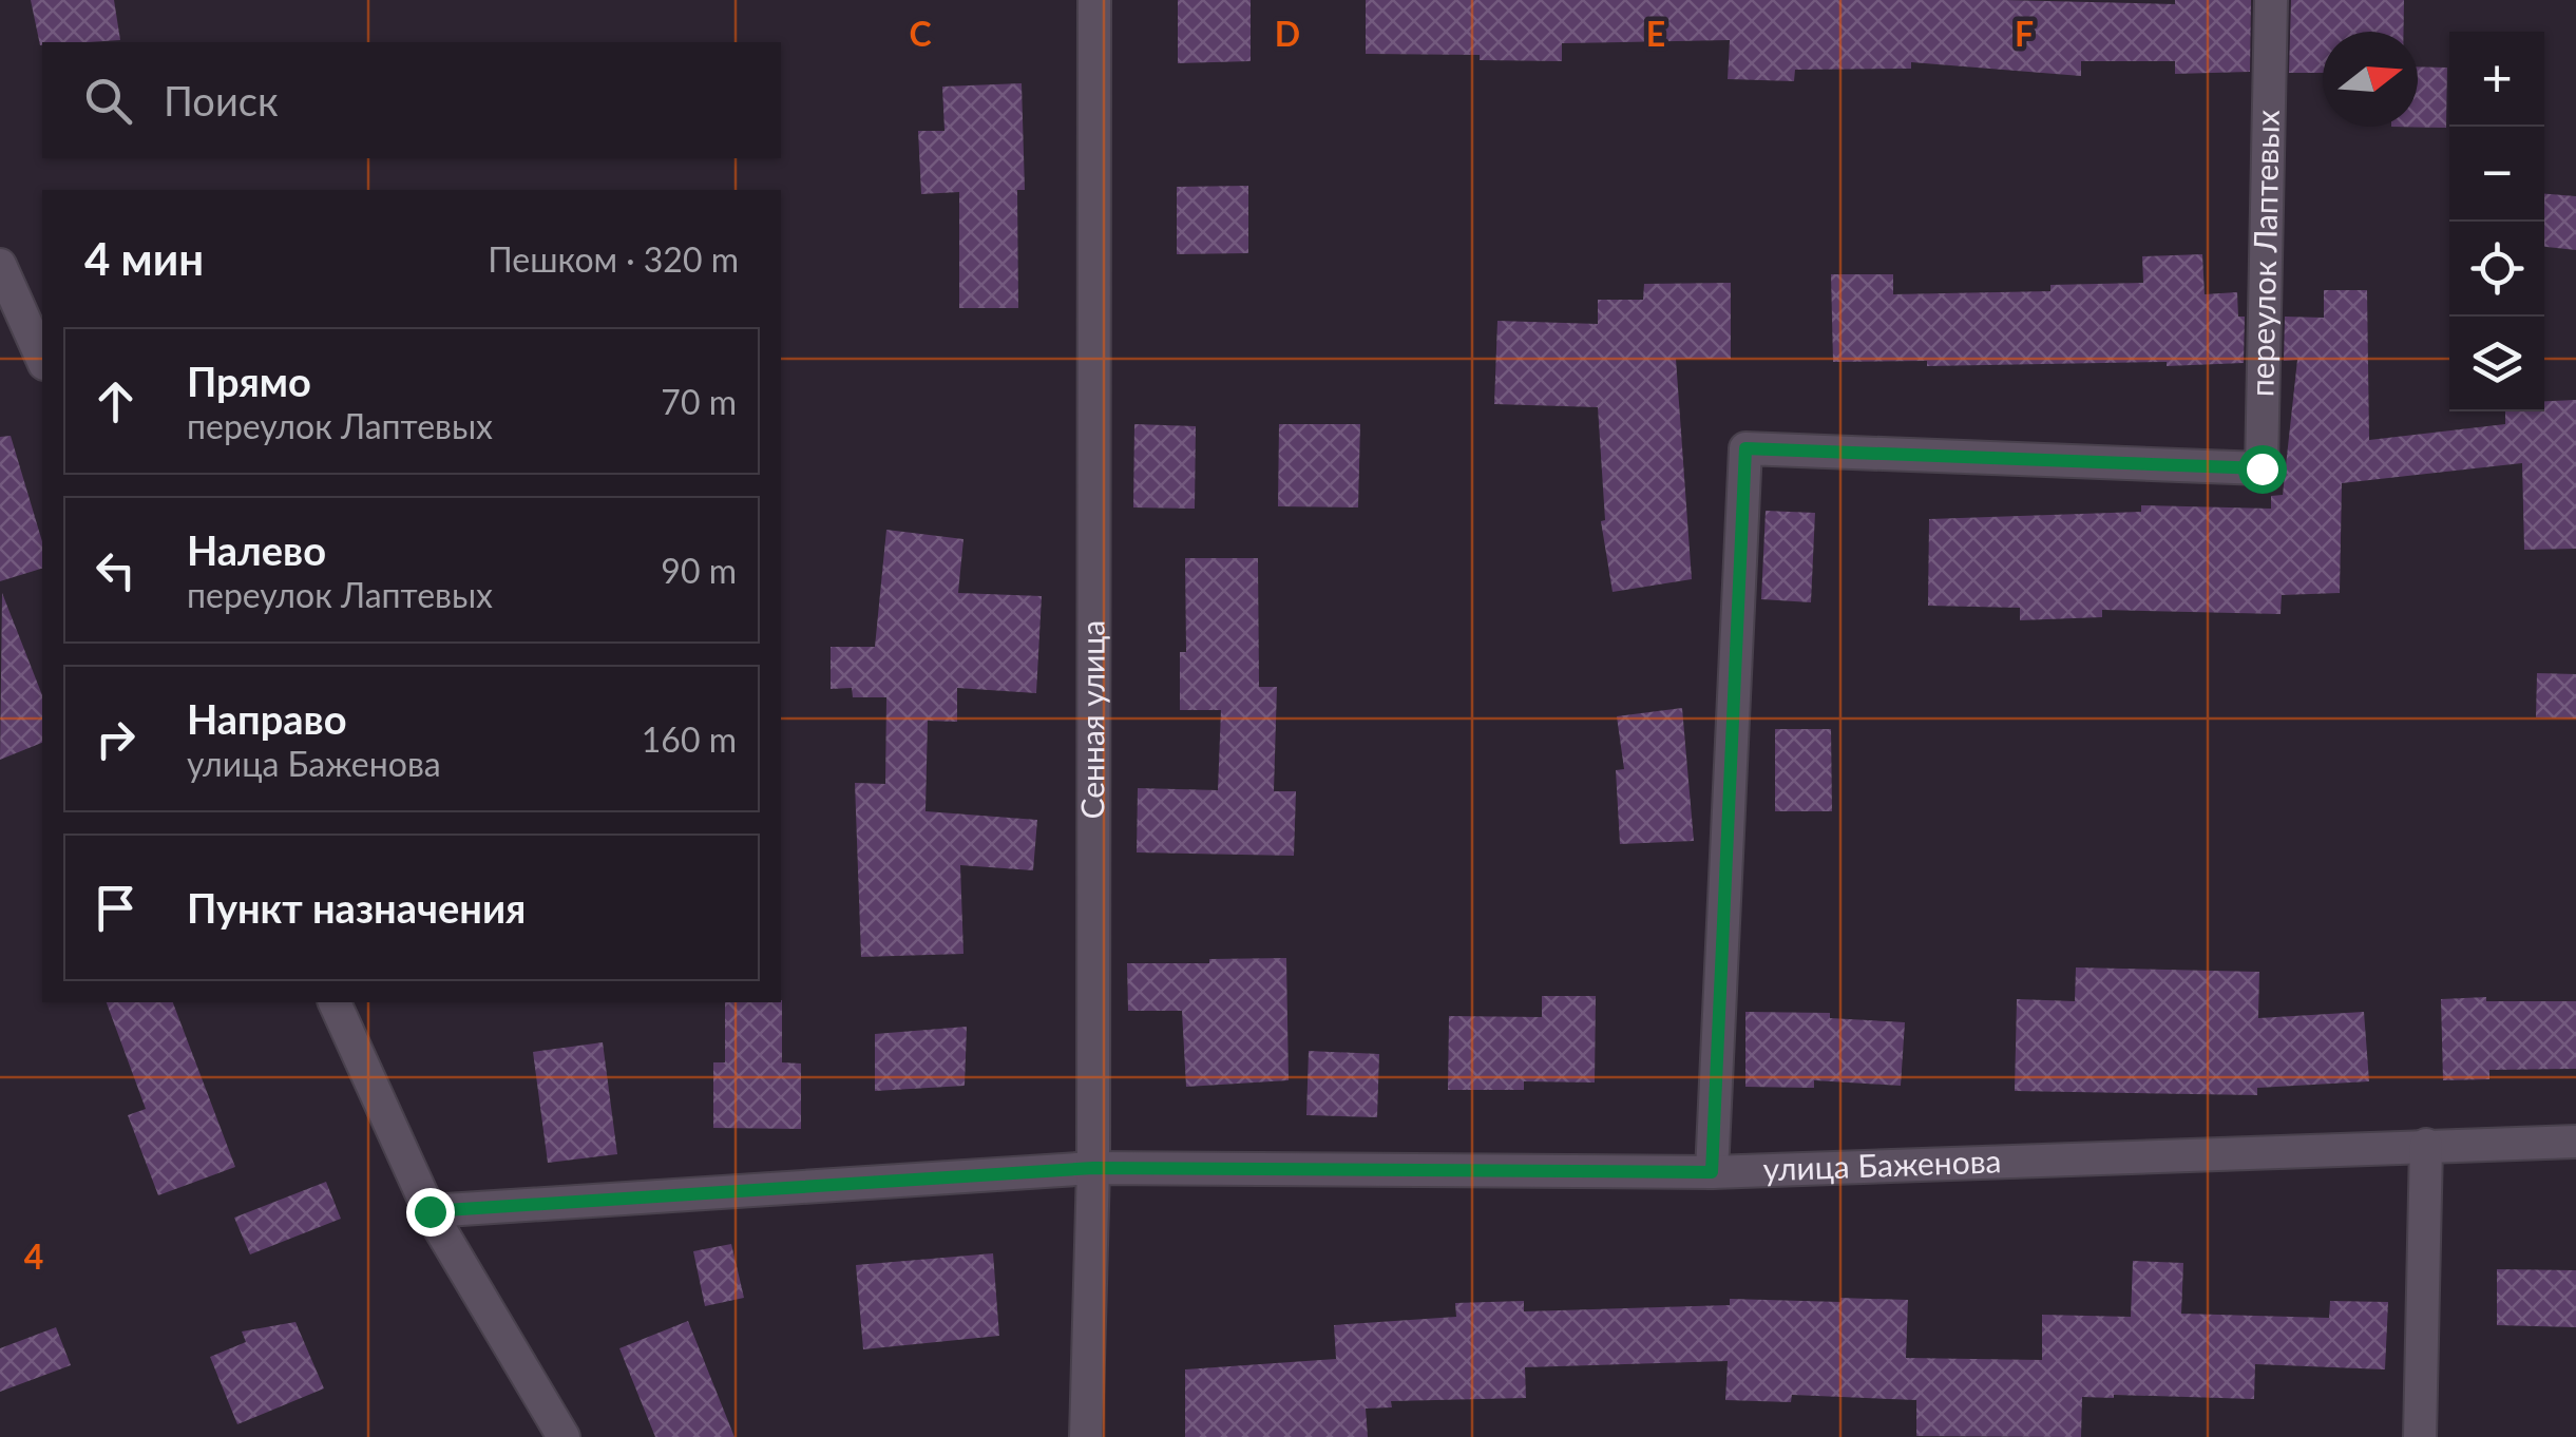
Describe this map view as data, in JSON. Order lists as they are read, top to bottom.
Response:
{
  "streets": {
    "street": ["переулок Лаптевых", "Сенная улица", "улица Баженова"]
  },
  "crossings": [
    ["переулок Лаптевых", "улица Баженова"],
    ["Сенная улица", "улица Баженова"]
  ],
  "north": "right",
  "page": {
    "map_buttons": ["+", "−"],
    "search": "Поиск",
    "heading": ["4 мин", "Пешком · 320 m"],
    "list": [
      ["Прямо", "переулок Лаптевых", "70 m"],
      ["Налево", "переулок Лаптевых", "90 m"],
      ["Направо", "улица Баженова", "160 m"],
      "Пункт назначения"
    ]
  },
  "grid": {
    "columns": [
      "C",
      "D",
      "E",
      "F"
    ],
    "rows": ["4"]
  }
}
